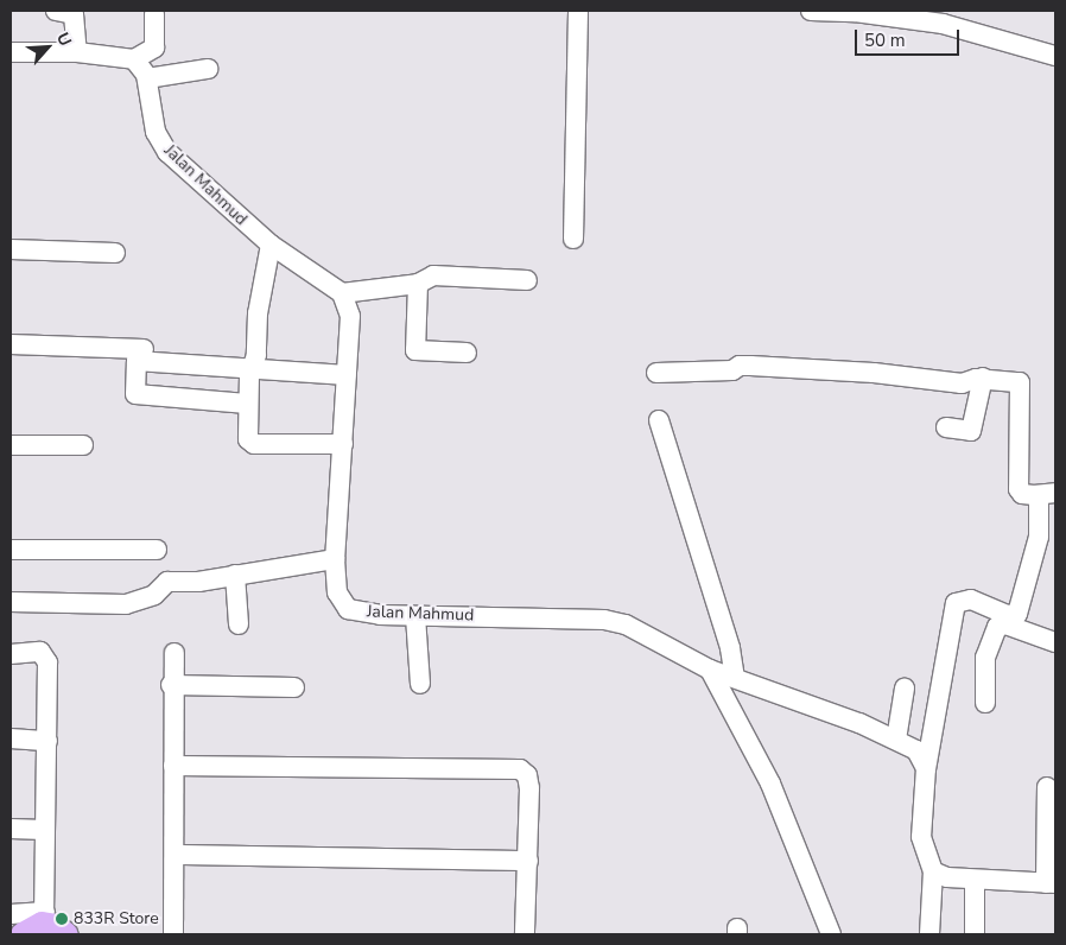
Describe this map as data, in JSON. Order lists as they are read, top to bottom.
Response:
{
  "streets": {
    "street": ["Jalan Mahmud"]
  },
  "places": ["833R Store"],
  "scale_bar": "50 m",
  "north": "top right"
}
